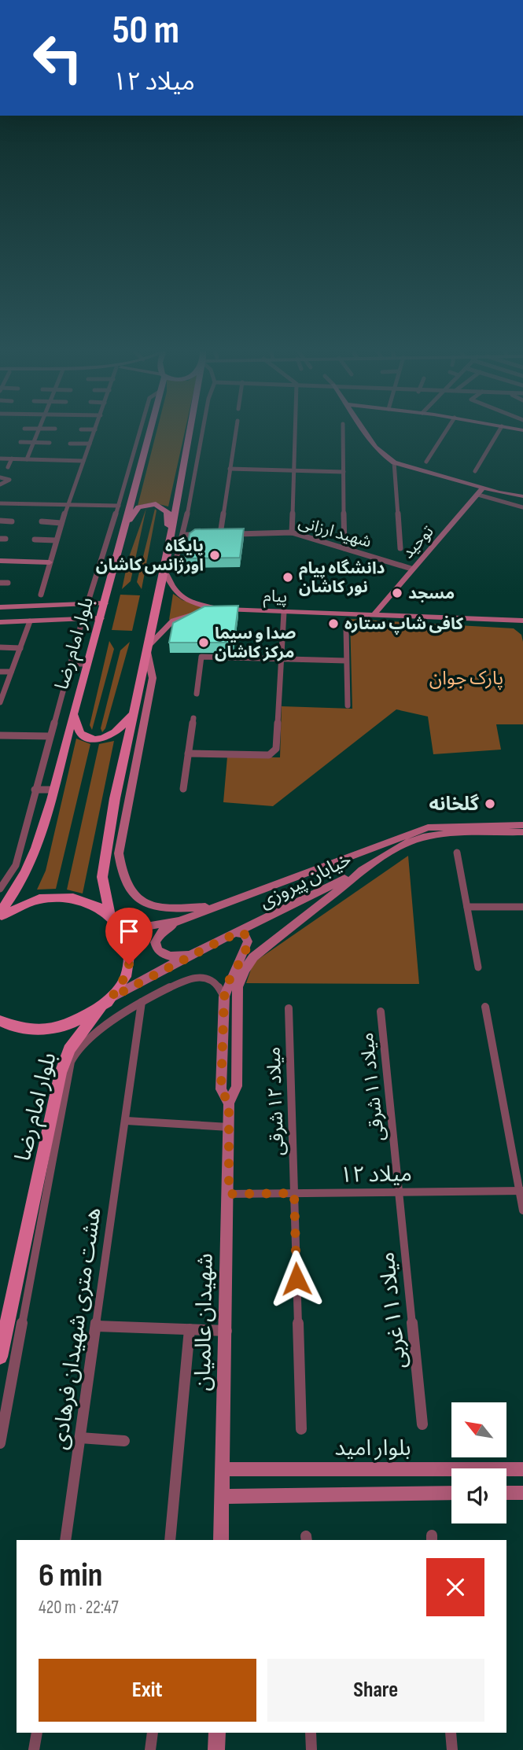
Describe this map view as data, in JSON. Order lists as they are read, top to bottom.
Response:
{
  "streets": {
    "main road": [
      "توحید",
      "پیام",
      "بلوار امام رضا",
      "خیابان پیروزی",
      "شهیدان عالمیان",
      "بلوار امید"
    ],
    "street": [
      "شهید ارزانی",
      "میلاد ۱۱ شرقی",
      "میلاد ۱۲ شرقی",
      "میلاد ۱۲",
      "میلاد ۱۱ غربی",
      "هشت متری شهیدان فرهادی"
    ]
  },
  "crossings": [
    ["شهید ارزانی", "توحید"],
    ["توحید", "پیام"],
    ["بلوار امام رضا", "خیابان پیروزی"],
    ["میلاد ۱۱ شرقی", "میلاد ۱۲"],
    ["میلاد ۱۱ شرقی", "میلاد ۱۱ غربی"],
    ["میلاد ۱۲ شرقی", "میلاد ۱۲"],
    ["میلاد ۱۲", "میلاد ۱۱ غربی"],
    ["میلاد ۱۲", "شهیدان عالمیان"],
    ["شهیدان عالمیان", "بلوار امید"]
  ],
  "parks": ["پارک جوان"],
  "places": [
    "پایگاه اورژانس کاشان",
    "دانشگاه پیام نور کاشان",
    "مسجد",
    "کافی شاپ ستاره",
    "صدا و سیما مرکز کاشان",
    "گلخانه"
  ],
  "north": "top left",
  "page": {
    "turn": ["50 m", "میلاد ۱۲"],
    "heading": ["6 min", "420 m · 22:47"],
    "buttons": ["Exit", "Share"]
  }
}
